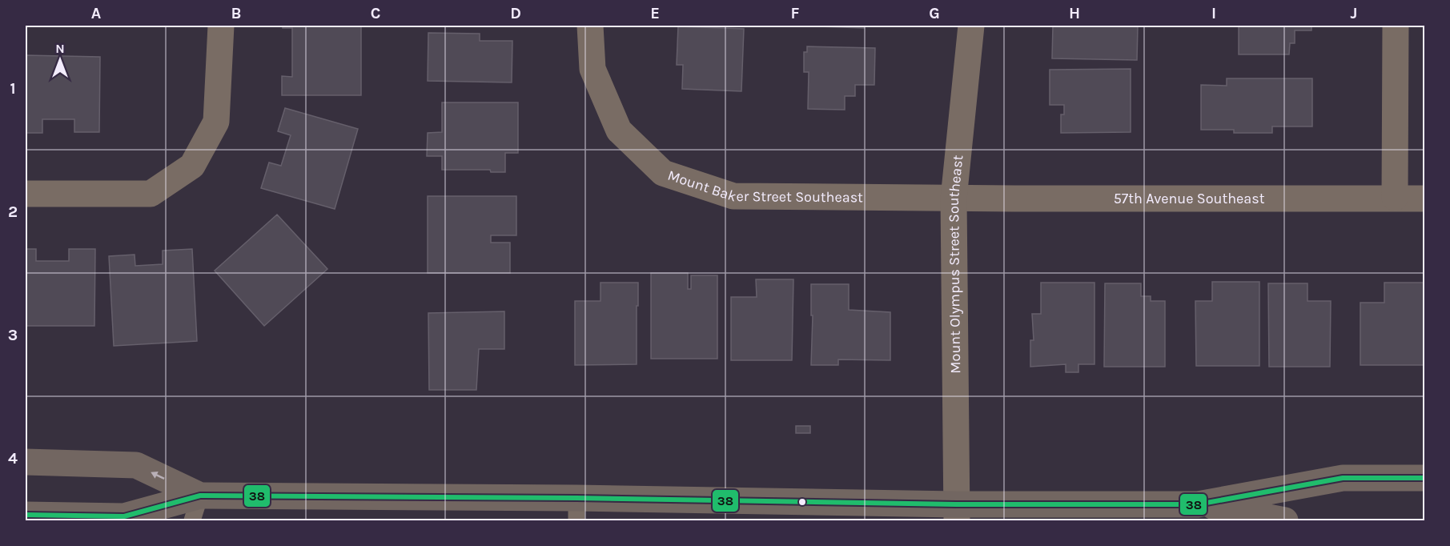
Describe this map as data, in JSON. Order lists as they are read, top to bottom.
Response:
{
  "streets": {
    "street": ["Mount Baker Street Southeast", "57th Avenue Southeast", "Mount Olympus Street Southeast"]
  },
  "crossings": [
    ["Mount Baker Street Southeast", "57th Avenue Southeast"],
    ["Mount Baker Street Southeast", "Mount Olympus Street Southeast"],
    ["57th Avenue Southeast", "Mount Olympus Street Southeast"]
  ],
  "lines": ["transit line 38"],
  "north": "top",
  "grid": {
    "columns": [
      "A",
      "B",
      "C",
      "D",
      "E",
      "F",
      "G",
      "H",
      "I",
      "J"
    ],
    "rows": [
      "1",
      "2",
      "3",
      "4"
    ]
  }
}
